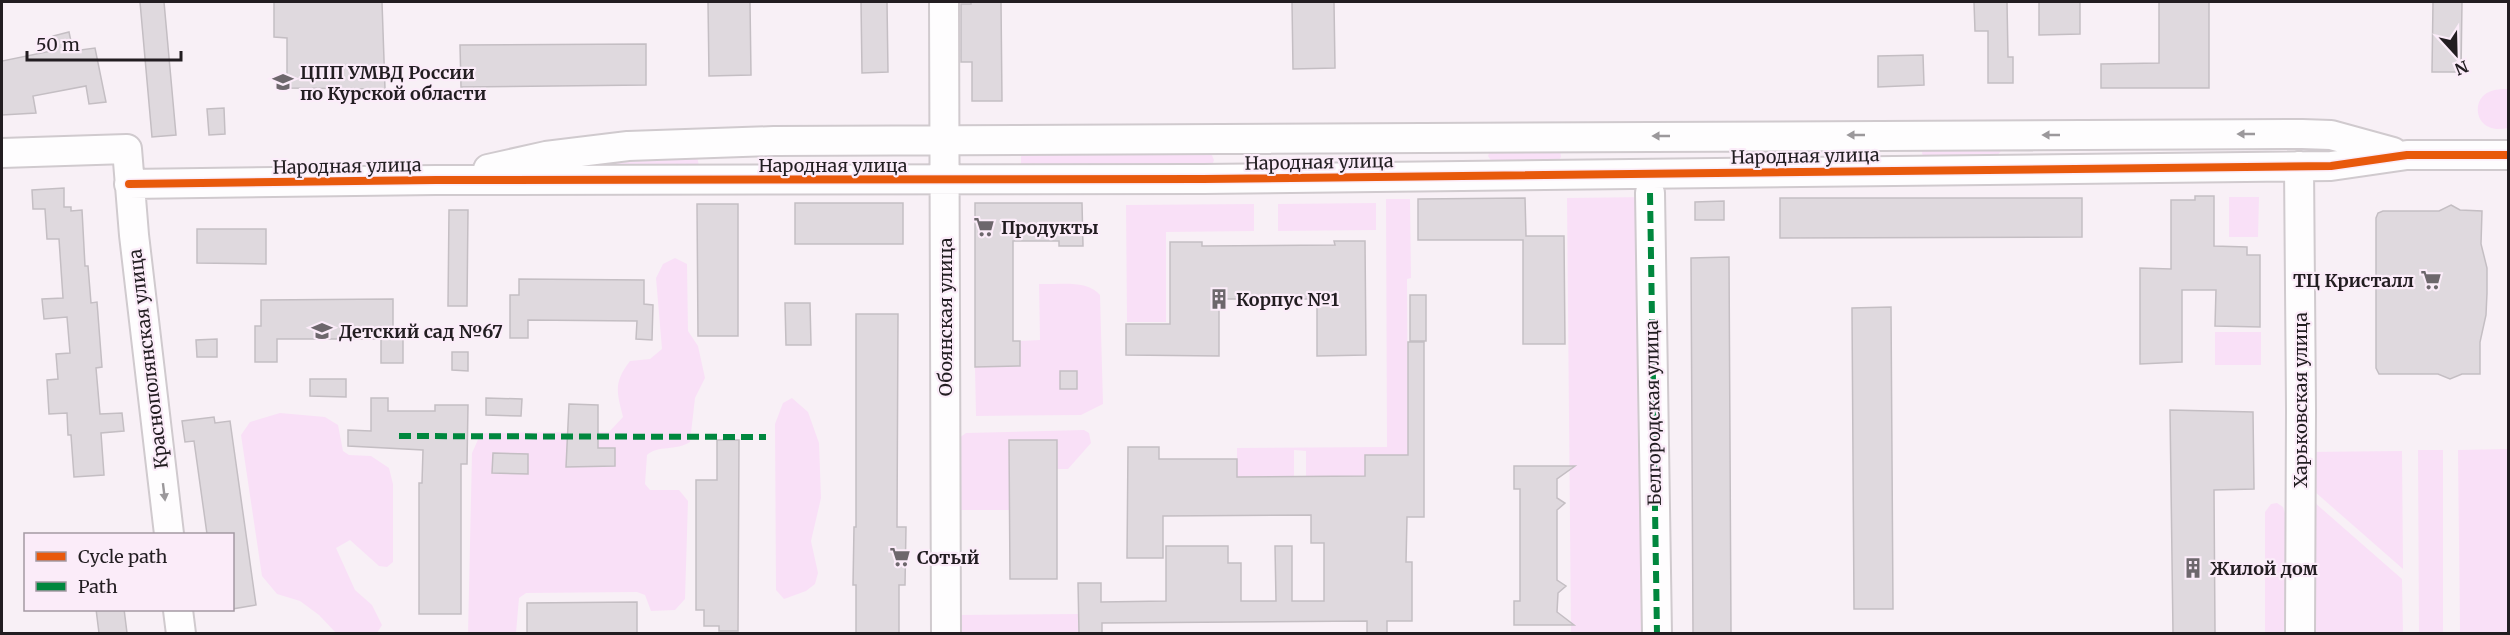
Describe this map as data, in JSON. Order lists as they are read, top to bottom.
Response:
{
  "streets": {
    "street": [
      "Народная улица",
      "Обоянская улица",
      "Краснополянская улица",
      "Харьковская улица",
      "Белгородская улица"
    ]
  },
  "crossings": [
    ["Народная улица", "Обоянская улица"],
    ["Народная улица", "Краснополянская улица"],
    ["Народная улица", "Харьковская улица"]
  ],
  "one_way": ["Краснополянская улица"],
  "places": {
    "school or university": ["ЦПП УМВД России по Курской области", "Детский сад №67"],
    "supermarket": ["Продукты", "ТЦ Кристалл", "Сотый"],
    "building": ["Корпус №1", "Жилой дом"]
  },
  "legend": ["Cycle path", "Path"],
  "scale_bar": "50 m",
  "north": "bottom"
}
